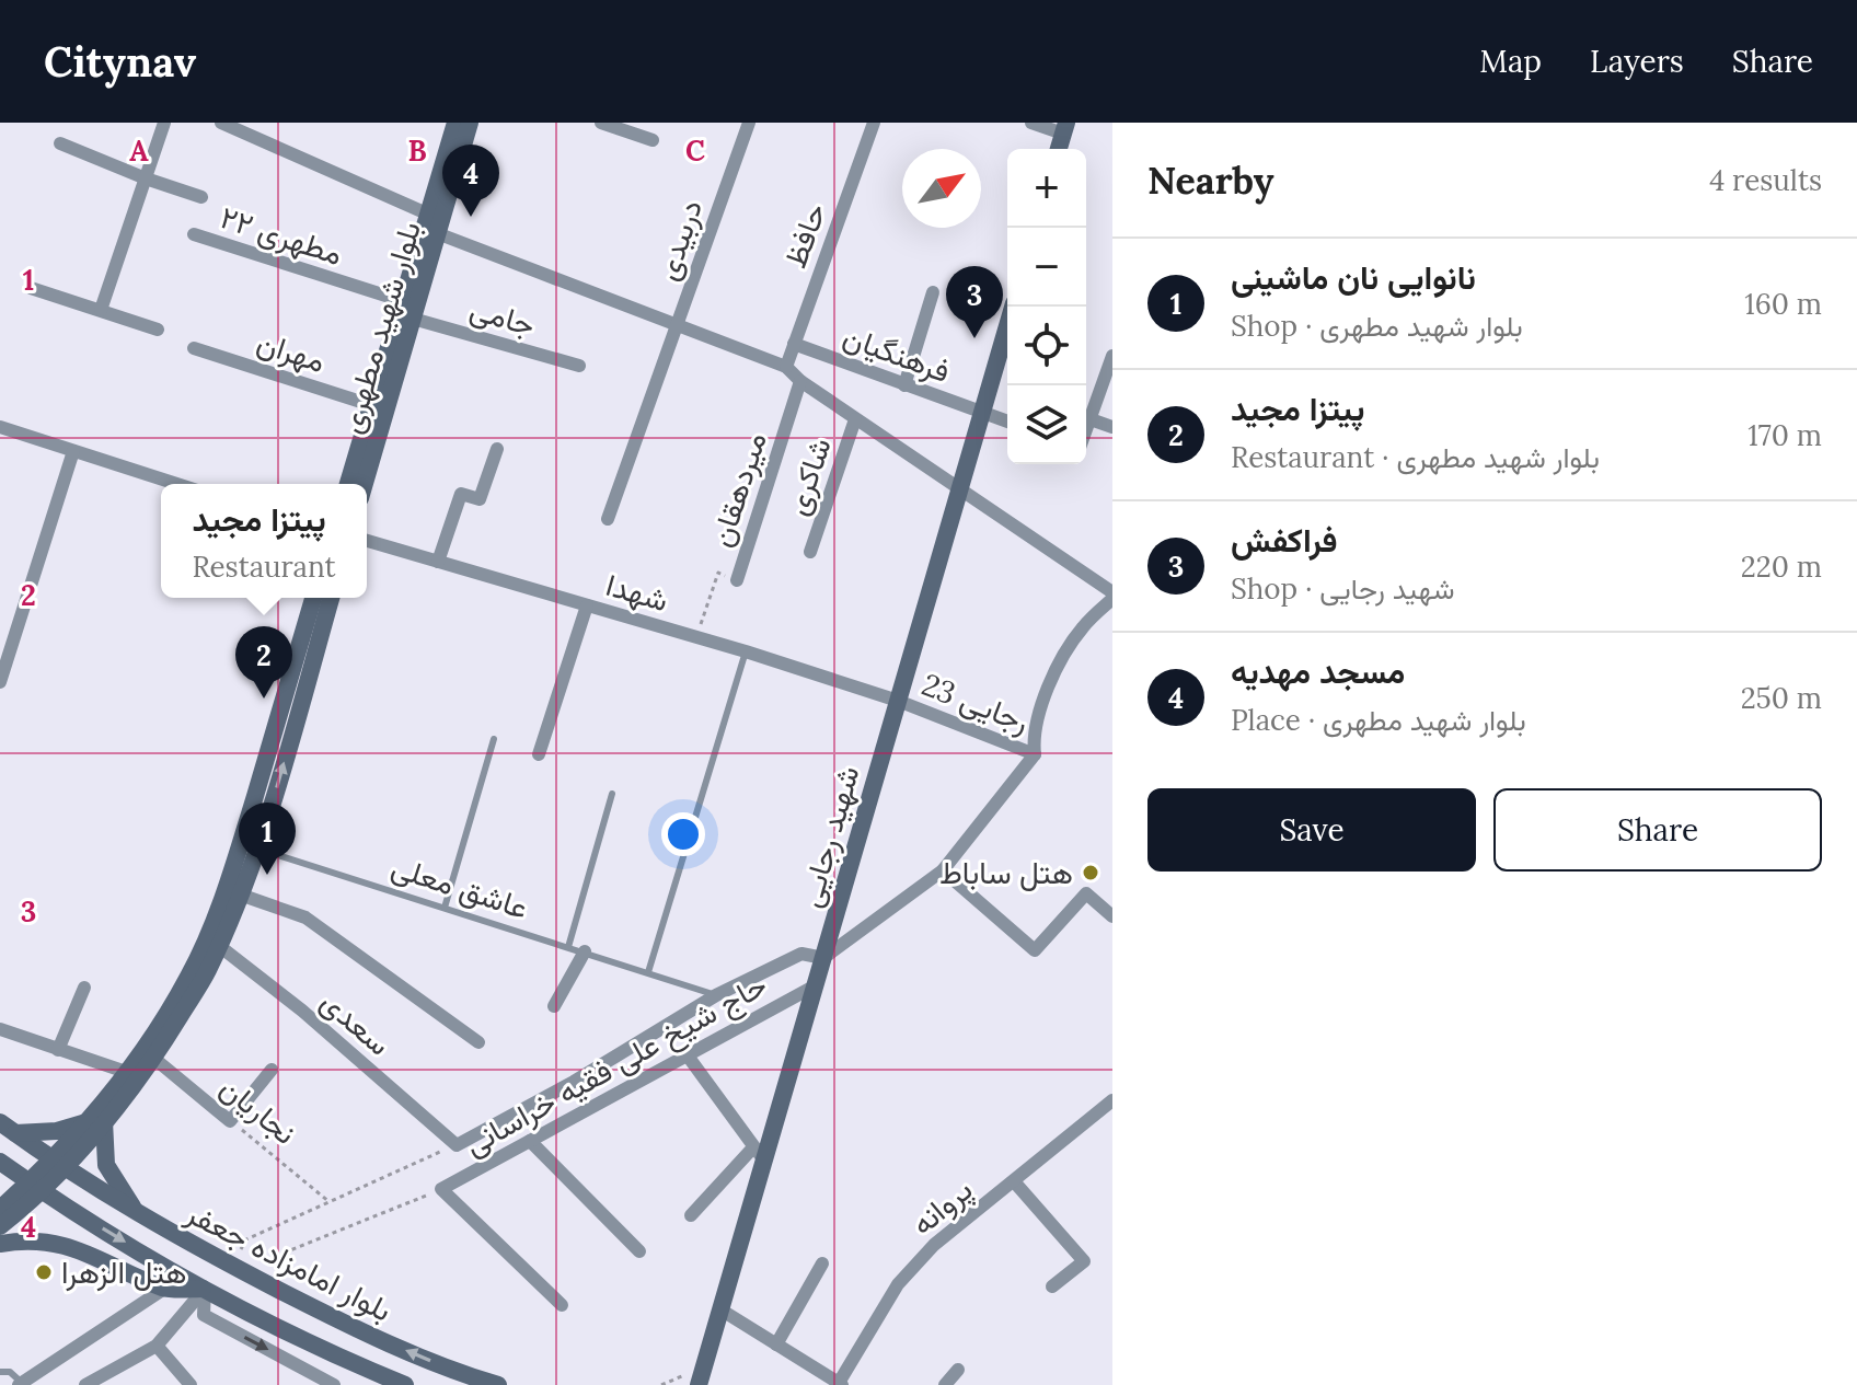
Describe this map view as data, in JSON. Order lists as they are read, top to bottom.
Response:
{
  "streets": {
    "main road": ["بلوار شهید مطهری", "شهید رجایی", "بلوار امامزاده جعفر"],
    "street": [
      "مطهری ۲۲",
      "حافظ",
      "دربیدی",
      "جامی",
      "مهران",
      "فرهنگیان",
      "شاکری",
      "میردهقان",
      "شهدا",
      "رجایی 23",
      "سعدی",
      "حاج شیخ علی فقیه خراسانی",
      "نجاریان",
      "پروانه"
    ],
    "lane": ["عاشق معلی"]
  },
  "crossings": [
    ["مطهری ۲۲", "بلوار شهید مطهری"],
    ["حافظ", "فرهنگیان"],
    ["جامی", "بلوار شهید مطهری"],
    ["بلوار شهید مطهری", "مهران"],
    ["فرهنگیان", "شهید رجایی"],
    ["میردهقان", "شهدا"],
    ["شهدا", "رجایی 23"],
    ["شهدا", "شهید رجایی"],
    ["رجایی 23", "شهید رجایی"],
    ["شهید رجایی", "حاج شیخ علی فقیه خراسانی"],
    ["عاشق معلی", "حاج شیخ علی فقیه خراسانی"],
    ["سعدی", "حاج شیخ علی فقیه خراسانی"]
  ],
  "places": ["هتل ساباط", "هتل الزهرا"],
  "north": "top right",
  "page": {
    "header": "Citynav",
    "nav": ["Map", "Layers", "Share"],
    "heading": ["Nearby", "4 results"],
    "pins": [
      "4",
      "3",
      "2",
      "1"
    ],
    "map_buttons": ["+", "−"],
    "list": [
      {
        "mark": "1",
        "name": "نانوایی نان ماشینی",
        "note": "Shop · بلوار شهید مطهری",
        "value": "160 m"
      },
      {
        "mark": "2",
        "name": "پیتزا مجید",
        "note": "Restaurant · بلوار شهید مطهری",
        "value": "170 m"
      },
      {
        "mark": "3",
        "name": "فراکفش",
        "note": "Shop · شهید رجایی",
        "value": "220 m"
      },
      {
        "mark": "4",
        "name": "مسجد مهدیه",
        "note": "Place · بلوار شهید مطهری",
        "value": "250 m"
      }
    ],
    "popup": ["پیتزا مجید", "Restaurant"],
    "buttons": ["Save", "Share"]
  },
  "grid": {
    "columns": ["A", "B", "C"],
    "rows": [
      "1",
      "2",
      "3",
      "4"
    ]
  }
}
